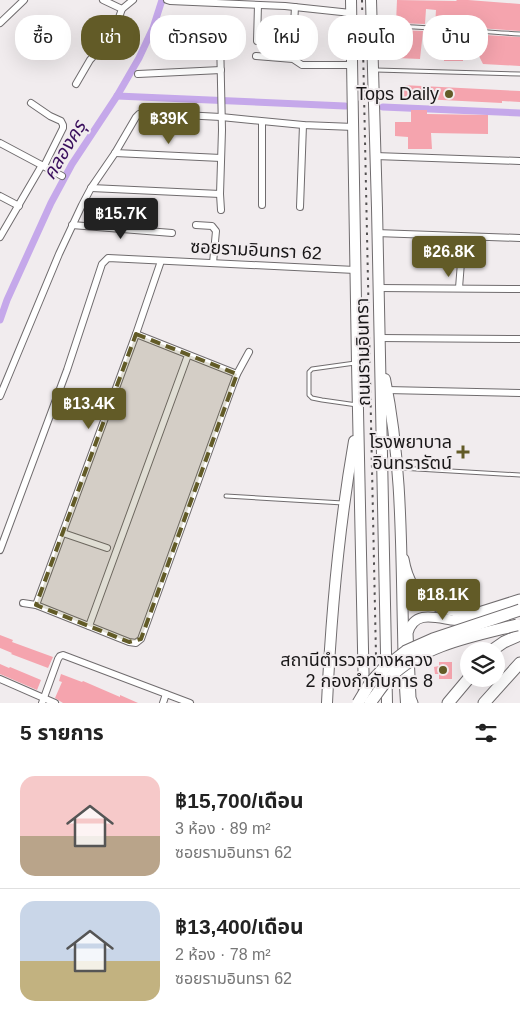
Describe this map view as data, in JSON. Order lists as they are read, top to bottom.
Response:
{
  "streets": {
    "main road": ["ถนนรามอินทรา"],
    "street": ["ซอยรามอินทรา 62"]
  },
  "crossings": [
    ["ซอยรามอินทรา 62", "ถนนรามอินทรา"]
  ],
  "water": ["คลองครุ"],
  "places": {
    "other": ["Tops Daily", "สถานีตำรวจทางหลวง 2 กองกำกับการ 8"],
    "health": ["โรงพยาบาล อินทรารัตน์"]
  },
  "page": {
    "chip": [
      "ซื้อ",
      "เช่า",
      "ตัวกรอง",
      "ใหม่",
      "คอนโด",
      "บ้าน"
    ],
    "price": [
      "฿39K",
      "฿15.7K",
      "฿26.8K",
      "฿13.4K",
      "฿18.1K"
    ],
    "heading": "5 รายการ",
    "list": [
      {
        "name": "฿15,700/เดือน",
        "note": "3 ห้อง · 89 m² · ซอยรามอินทรา 62"
      },
      {
        "name": "฿13,400/เดือน",
        "note": "2 ห้อง · 78 m² · ซอยรามอินทรา 62"
      }
    ]
  }
}
